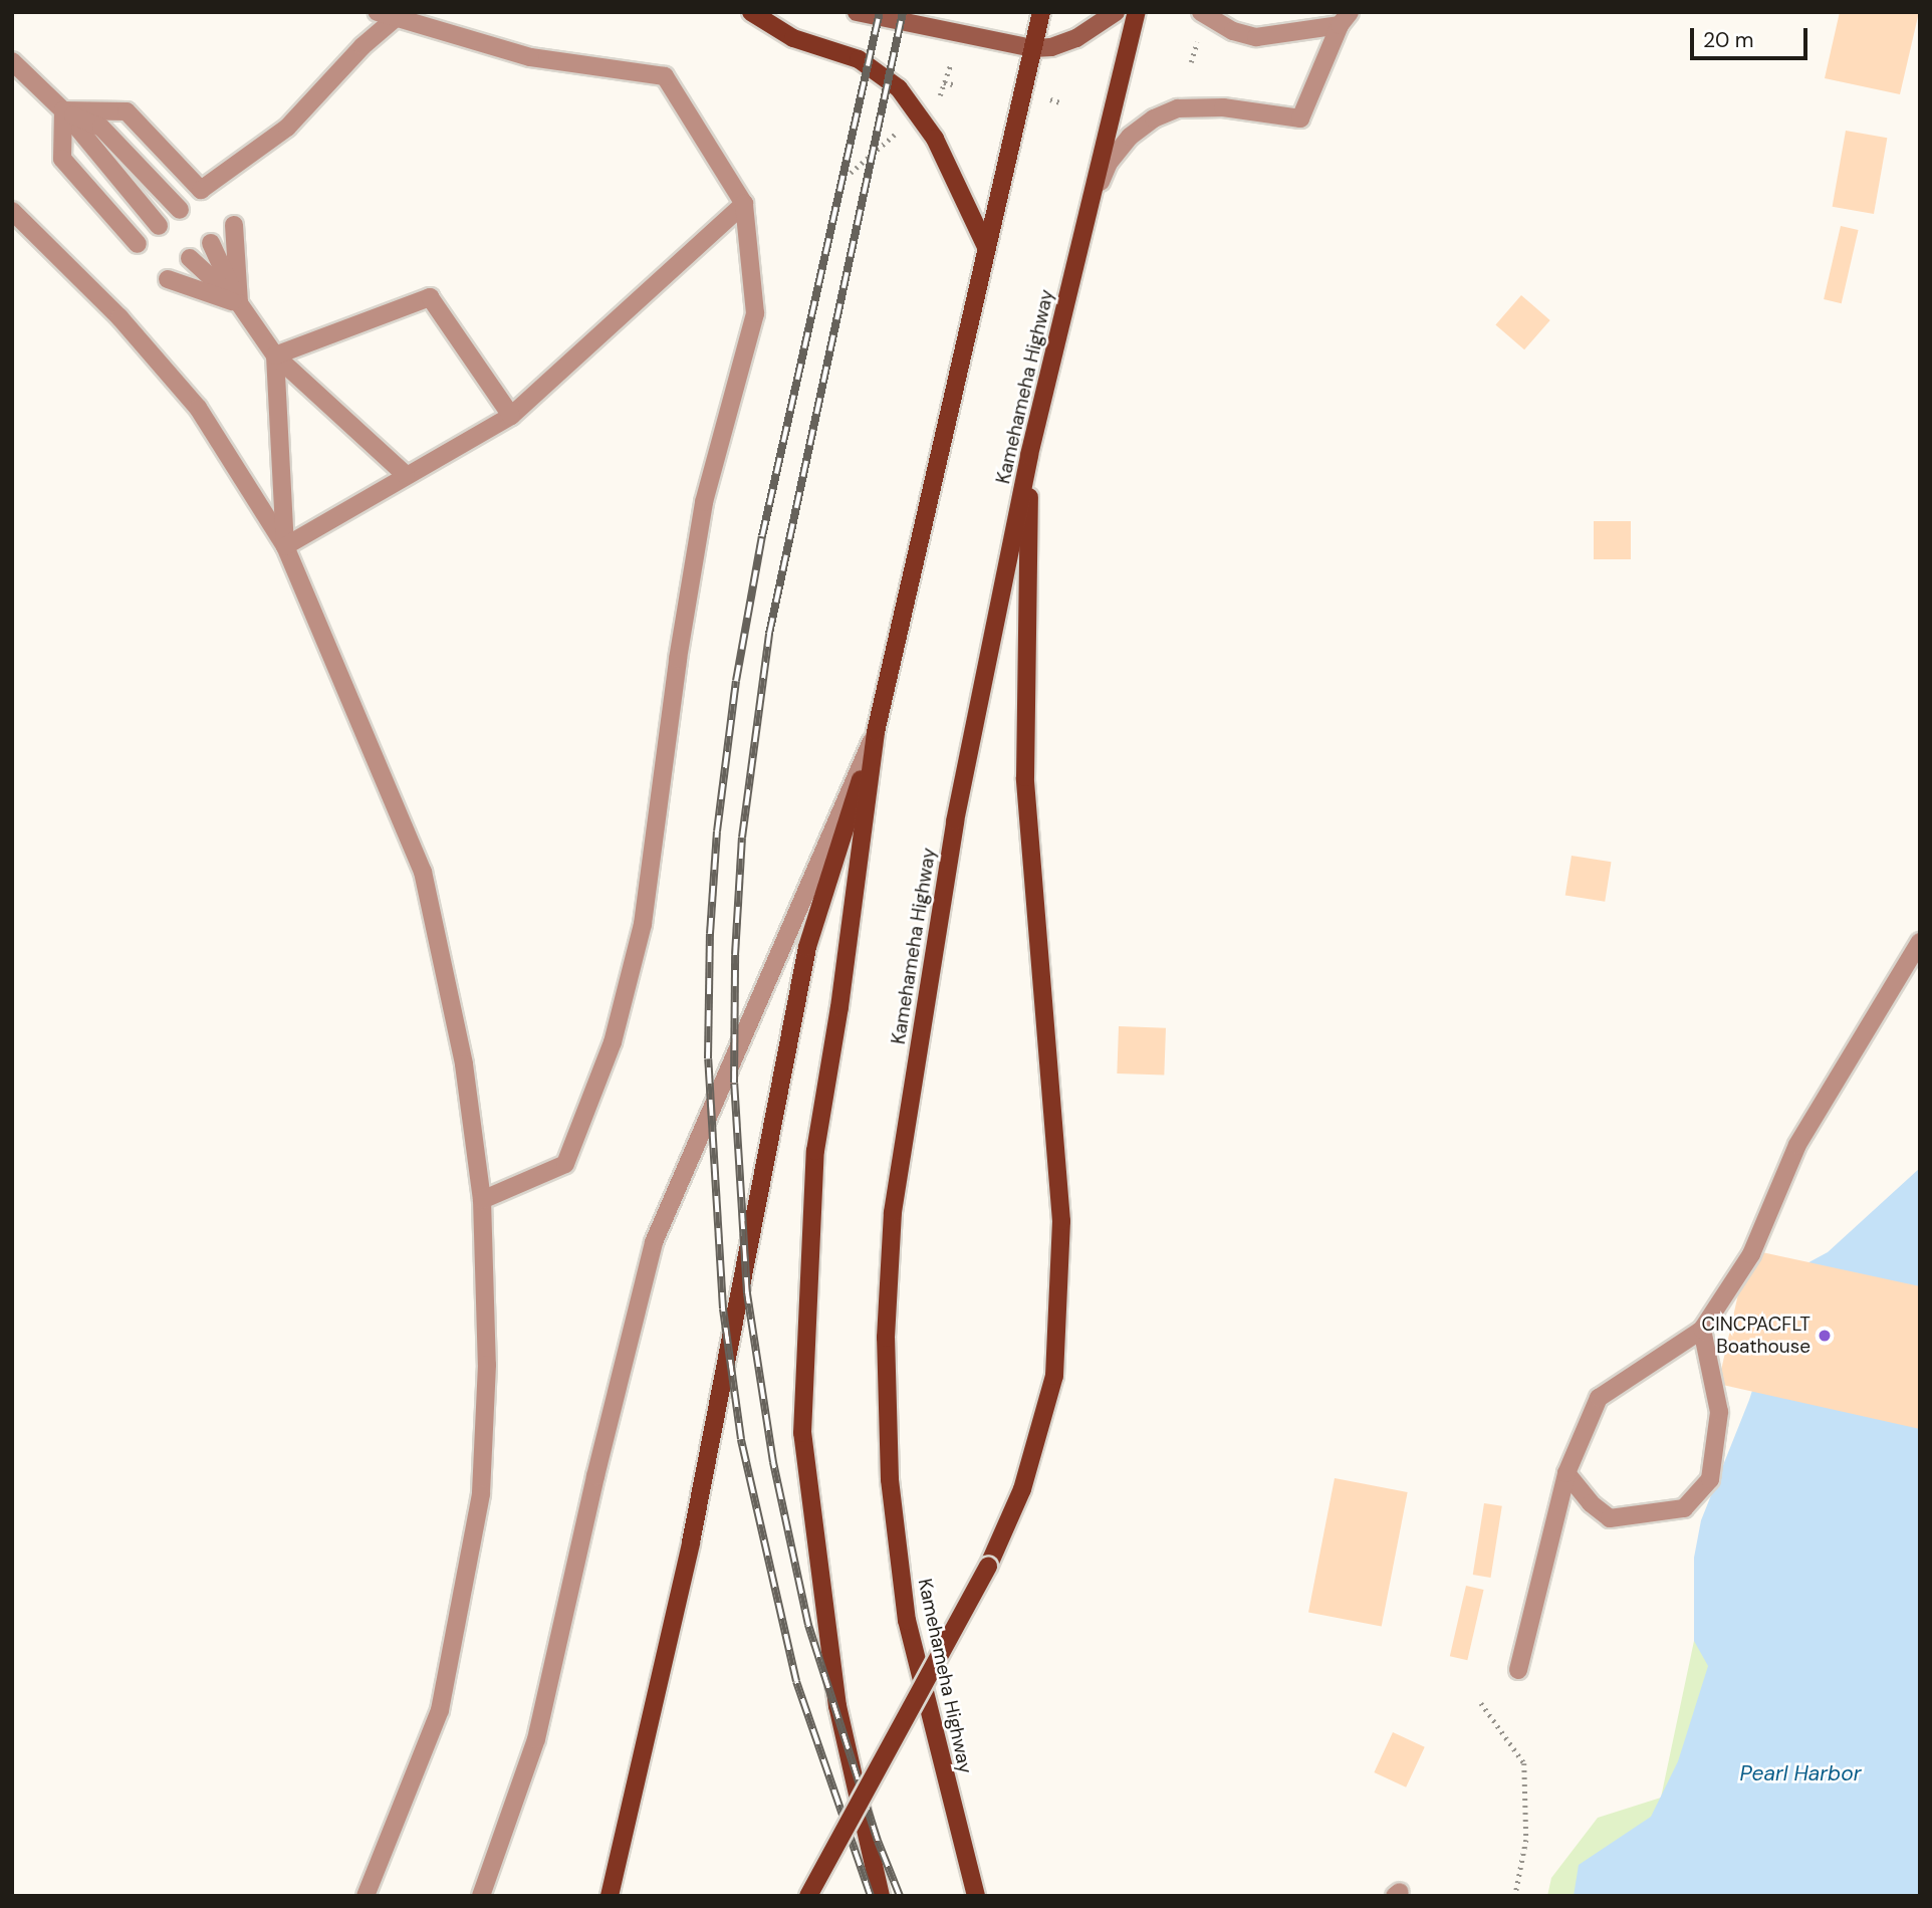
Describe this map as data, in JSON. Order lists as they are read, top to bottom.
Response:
{
  "streets": {
    "main road": ["Kamehameha Highway"]
  },
  "water": ["Pearl Harbor"],
  "places": ["CINCPACFLT Boathouse"],
  "scale_bar": "20 m"
}
